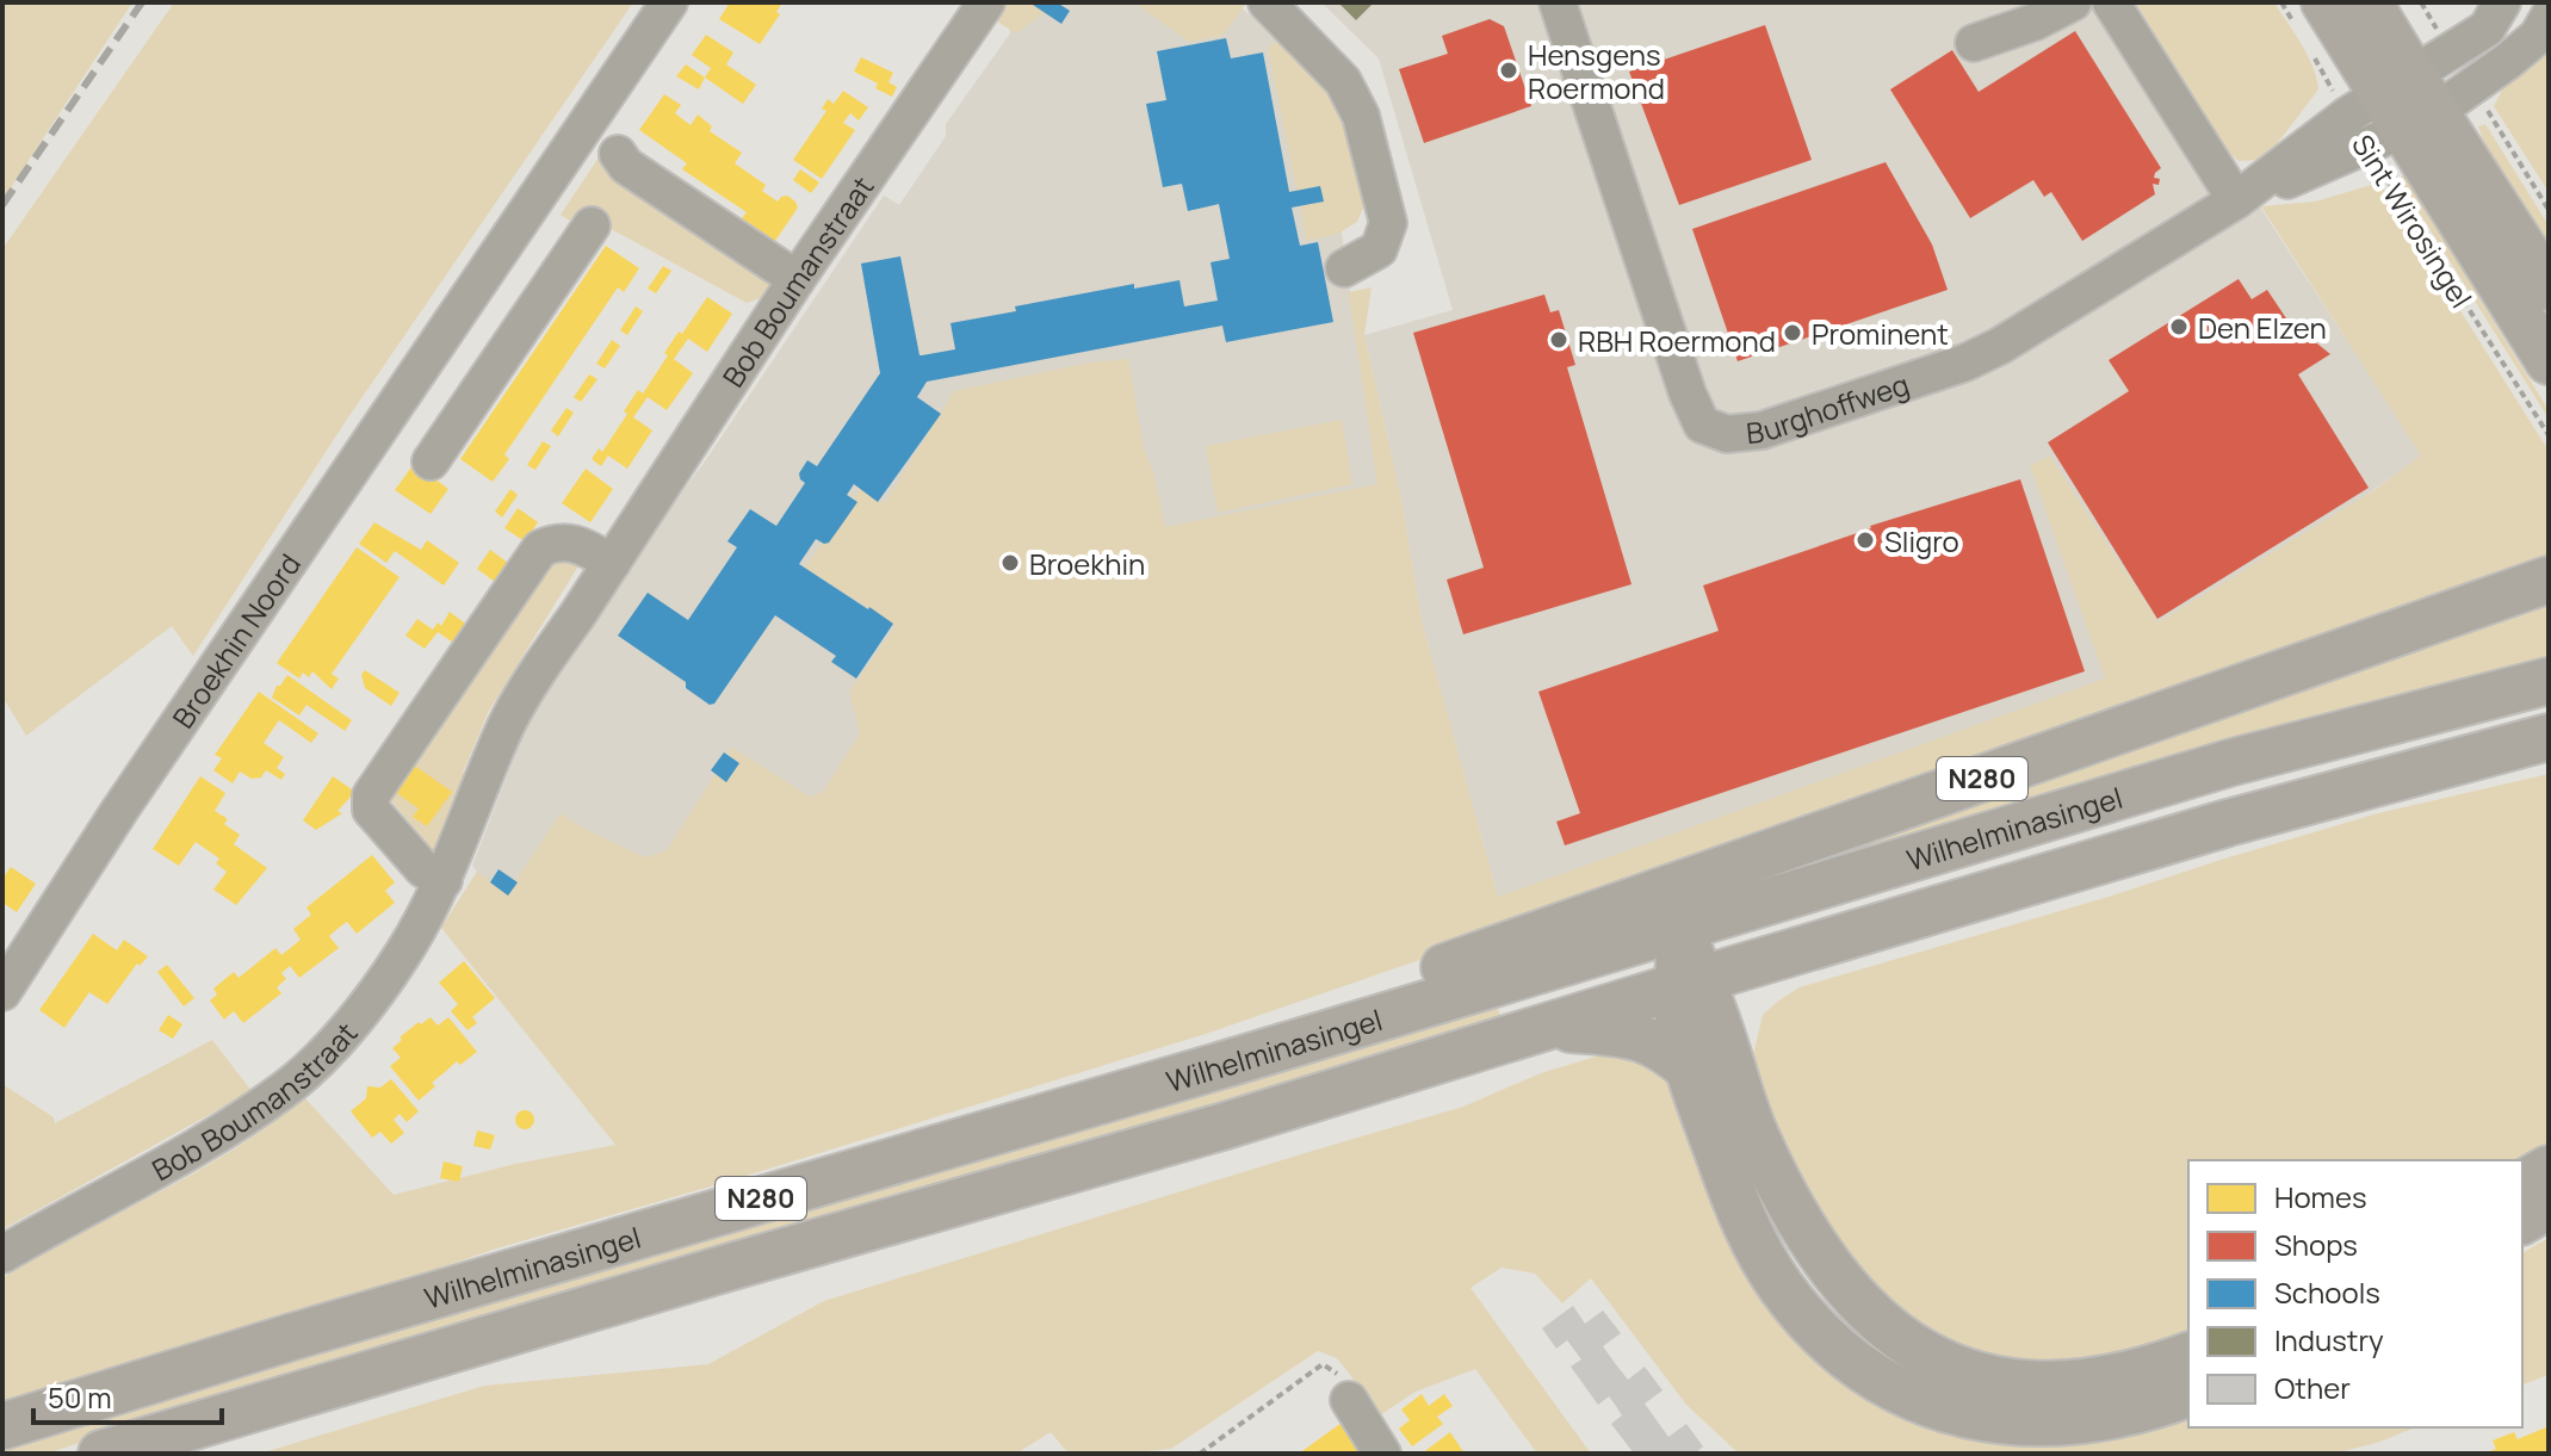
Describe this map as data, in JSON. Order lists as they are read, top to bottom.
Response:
{
  "streets": {
    "main road": ["Sint Wirosingel", "N280", "Wilhelminasingel"],
    "street": ["Bob Boumanstraat", "Burghoffweg", "Broekhin Noord"]
  },
  "crossings": [
    ["Sint Wirosingel", "Burghoffweg"],
    ["N280", "Wilhelminasingel"]
  ],
  "places": [
    "Hensgens Roermond",
    "Den Elzen",
    "Prominent",
    "RBH Roermond",
    "Sligro",
    "Broekhin"
  ],
  "legend": [
    "Homes",
    "Shops",
    "Schools",
    "Industry",
    "Other"
  ],
  "scale_bar": "50 m"
}
